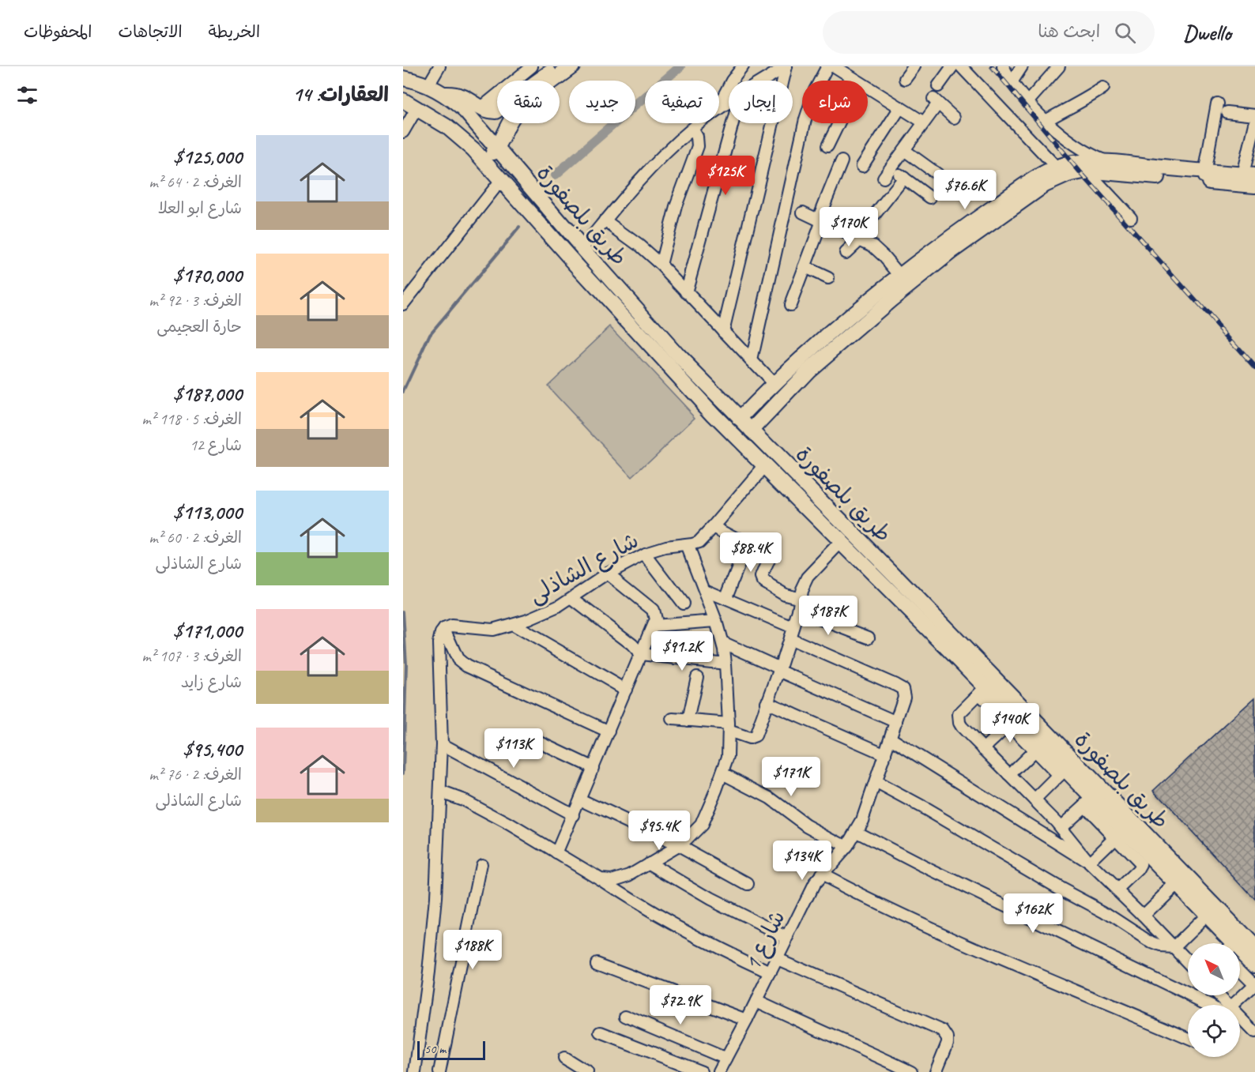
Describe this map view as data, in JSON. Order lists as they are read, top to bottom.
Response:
{
  "streets": {
    "main road": ["طريق بلصفورة"],
    "street": ["شارع الشاذلى", "شارع 1"]
  },
  "crossings": [
    ["طريق بلصفورة", "شارع الشاذلى"]
  ],
  "scale_bar": "50 m",
  "north": "top left",
  "page": {
    "header": "Dwello",
    "search": "ابحث هنا",
    "nav": ["الخريطة", "الاتجاهات", "المحفوظات"],
    "heading": "العقارات: 14",
    "chip": [
      "شراء",
      "إيجار",
      "تصفية",
      "جديد",
      "شقة"
    ],
    "list": [
      {
        "name": "$125,000",
        "note": "الغرف: 2 · 64 m² · شارع ابو العلا"
      },
      {
        "name": "$170,000",
        "note": "الغرف: 3 · 92 m² · حارة العجيمى"
      },
      {
        "name": "$187,000",
        "note": "الغرف: 5 · 118 m² · شارع 12"
      },
      {
        "name": "$113,000",
        "note": "الغرف: 2 · 60 m² · شارع الشاذلى"
      },
      {
        "name": "$171,000",
        "note": "الغرف: 3 · 107 m² · شارع زايد"
      },
      {
        "name": "$95,400",
        "note": "الغرف: 2 · 76 m² · شارع الشاذلى"
      }
    ],
    "price": [
      "$125K",
      "$76.6K",
      "$170K",
      "$88.4K",
      "$187K",
      "$91.2K",
      "$140K",
      "$113K",
      "$171K",
      "$95.4K",
      "$134K",
      "$162K",
      "$188K",
      "$72.9K"
    ],
    "scale": "50 m"
  }
}
